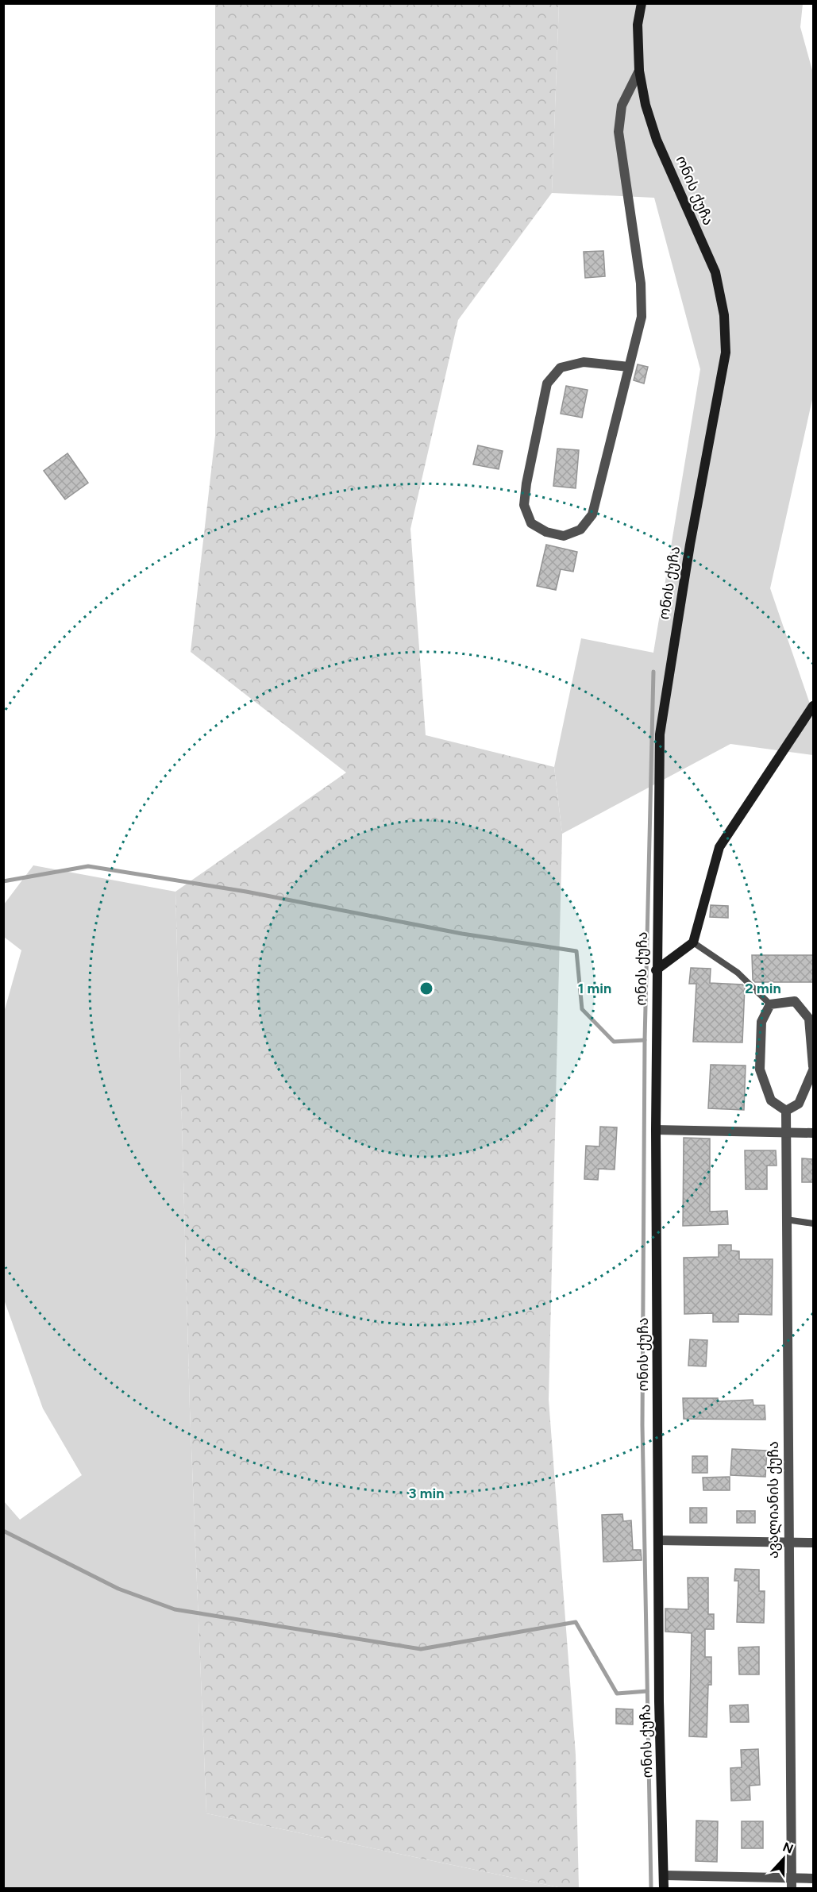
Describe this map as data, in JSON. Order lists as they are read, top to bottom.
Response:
{
  "streets": {
    "main road": ["ონის ქუჩა"],
    "street": ["ავალიანის ქუჩა"]
  },
  "north": "top",
  "rings": ["1 min", "2 min", "3 min"]
}
